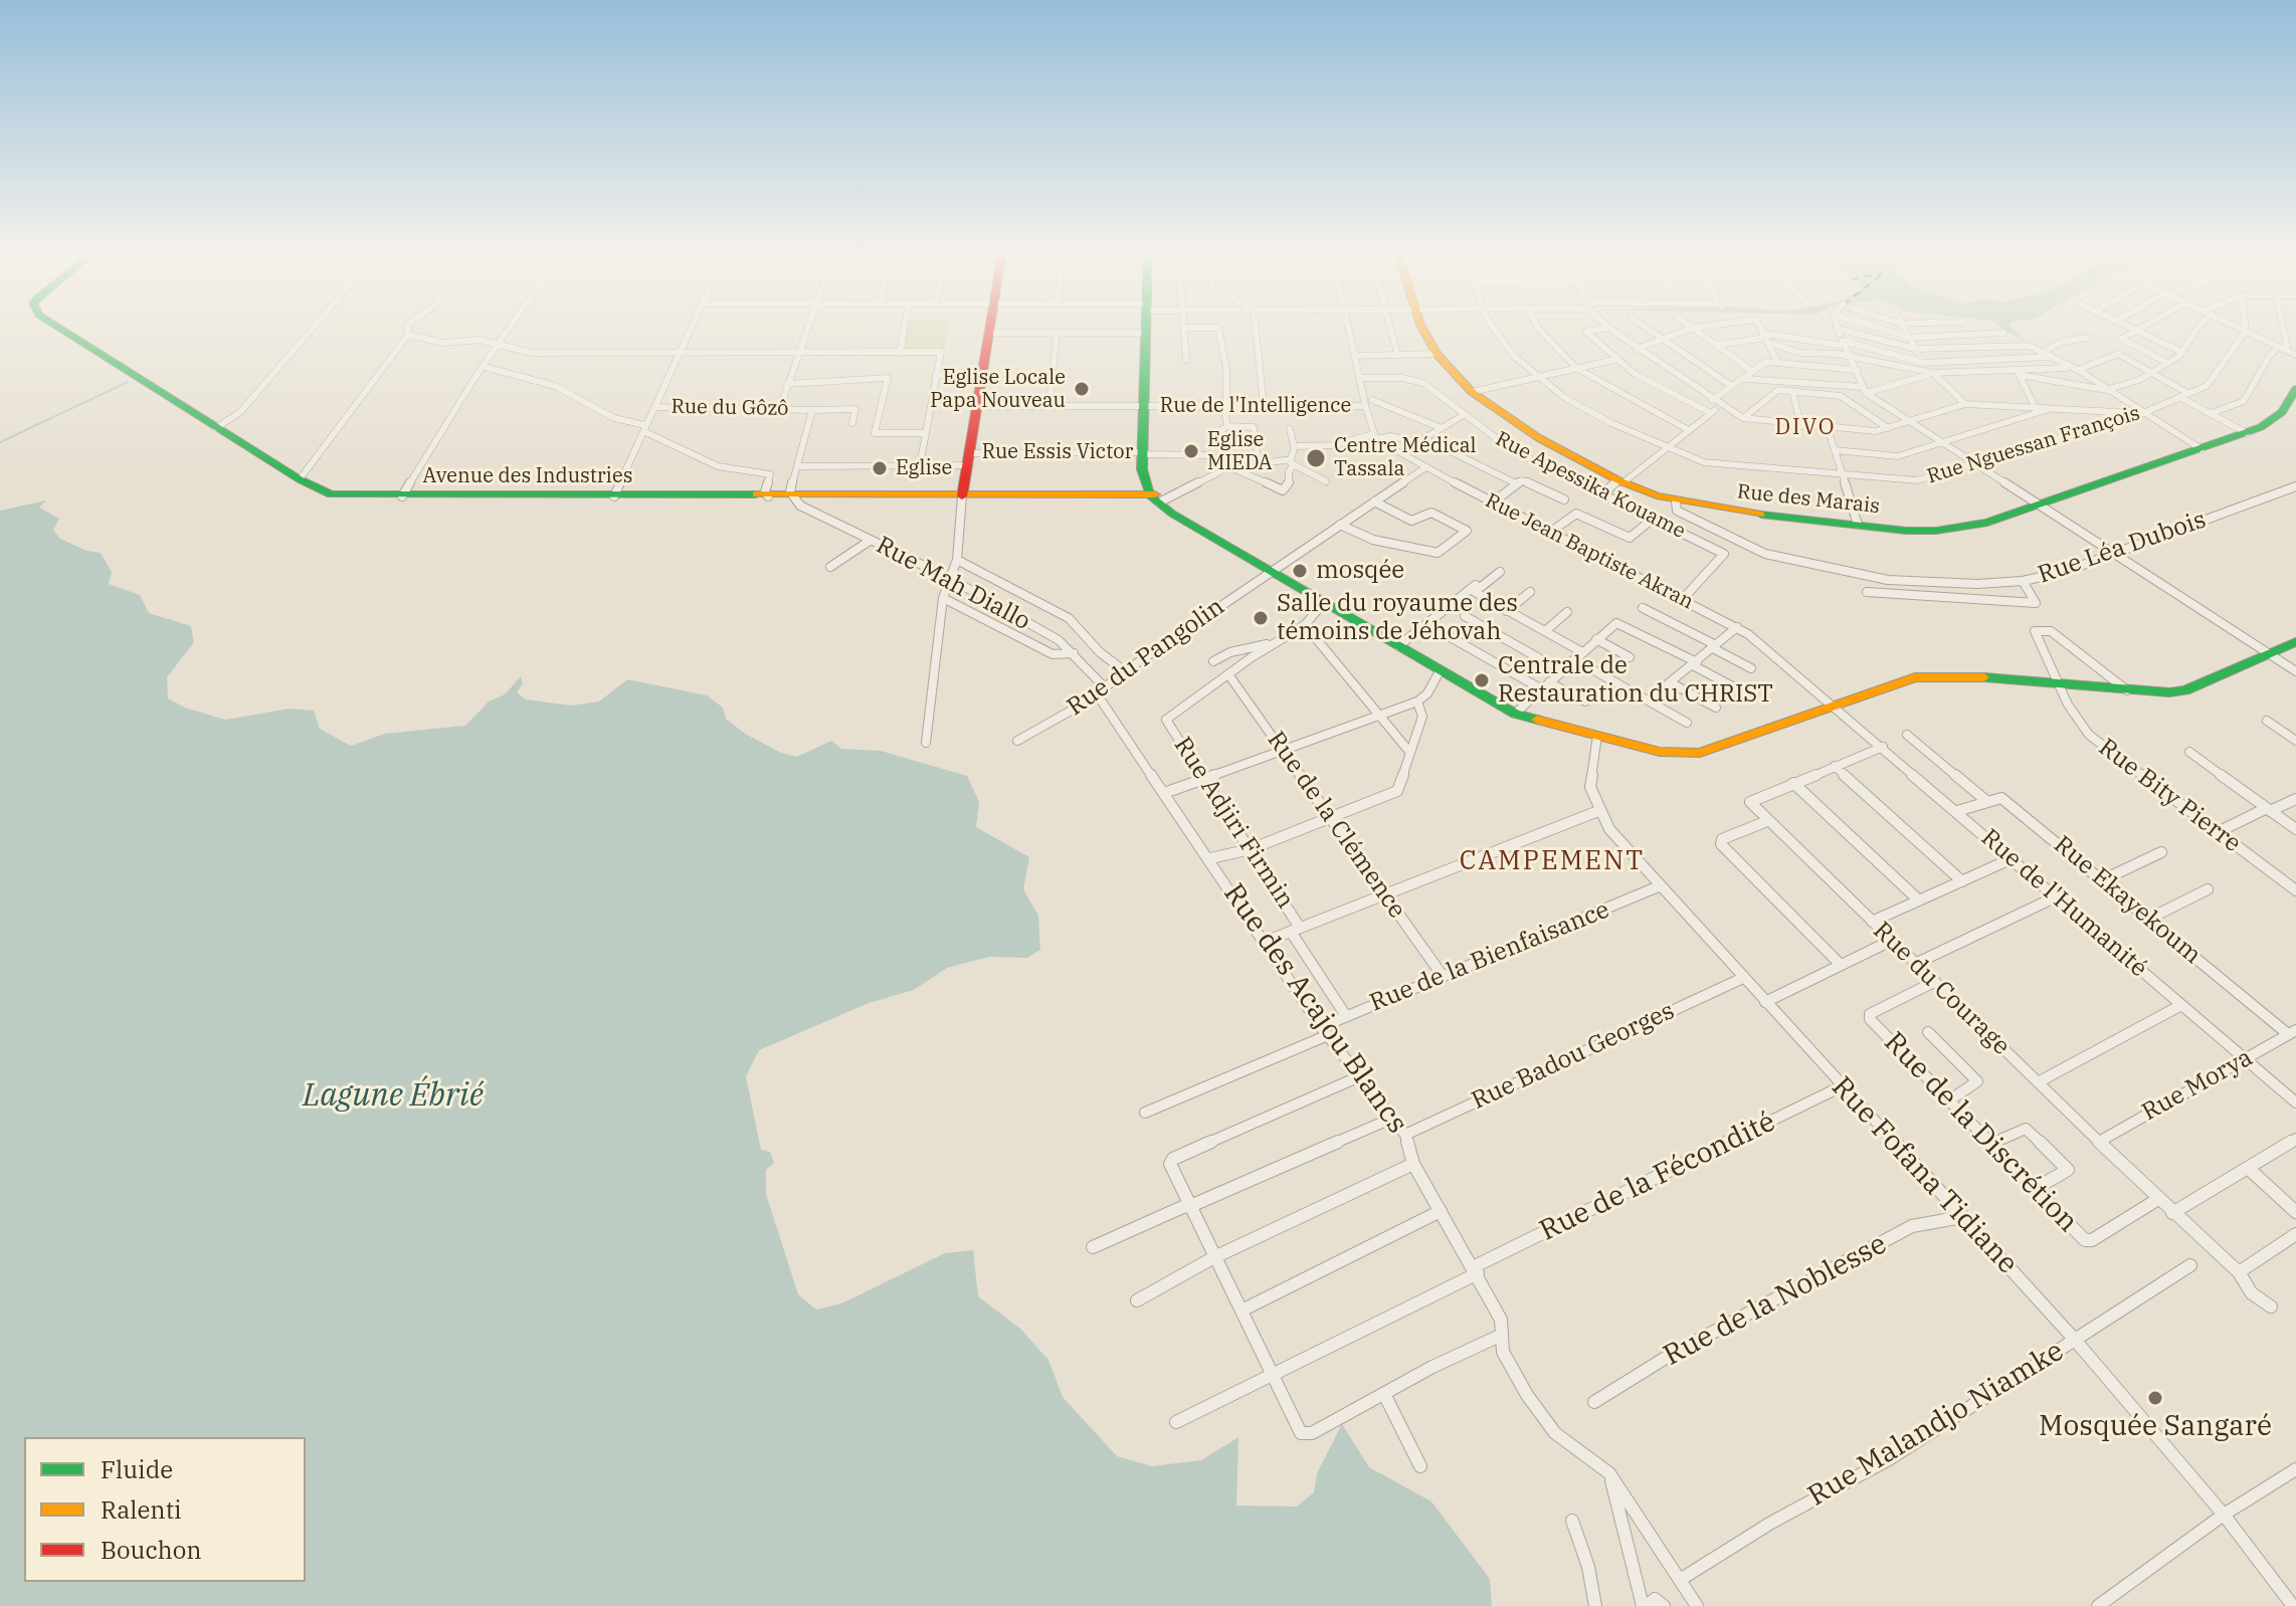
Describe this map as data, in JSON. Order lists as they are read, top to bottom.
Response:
{
  "streets": {
    "street": [
      "Rue de l'Intelligence",
      "Rue du Gôzô",
      "Rue Nguessan François",
      "Rue Essis Victor",
      "Avenue des Industries",
      "Rue Apessika Kouame",
      "Rue des Marais",
      "Rue Léa Dubois",
      "Rue Jean Baptiste Akran",
      "Rue Mah Diallo",
      "Rue du Pangolin",
      "Rue Bity Pierre",
      "Rue Adjiri Firmin",
      "Rue de la Clémence",
      "Rue Ekayekoum",
      "Rue de l'Humanité",
      "Rue de la Bienfaisance",
      "Rue du Courage",
      "Rue des Acajou Blancs",
      "Rue Badou Georges",
      "Rue Morya",
      "Rue de la Discrétion",
      "Rue Fofana Tidiane",
      "Rue de la Fécondité",
      "Rue de la Noblesse",
      "Rue Malandjo Niamke"
    ]
  },
  "crossings": [
    ["Rue du Gôzô", "Rue Essis Victor"],
    ["Rue du Gôzô", "Avenue des Industries"],
    ["Rue du Gôzô", "Rue Mah Diallo"],
    ["Avenue des Industries", "Rue Mah Diallo"],
    ["Rue Apessika Kouame", "Rue Jean Baptiste Akran"],
    ["Rue des Marais", "Rue Léa Dubois"],
    ["Rue Jean Baptiste Akran", "Rue du Pangolin"],
    ["Rue Jean Baptiste Akran", "Rue de l'Humanité"],
    ["Rue Mah Diallo", "Rue du Pangolin"],
    ["Rue Mah Diallo", "Rue des Acajou Blancs"],
    ["Rue du Pangolin", "Rue des Acajou Blancs"],
    ["Rue Adjiri Firmin", "Rue de la Clémence"],
    ["Rue Adjiri Firmin", "Rue de la Bienfaisance"],
    ["Rue de la Clémence", "Rue de la Bienfaisance"],
    ["Rue Ekayekoum", "Rue Morya"],
    ["Rue de l'Humanité", "Rue Morya"],
    ["Rue de la Bienfaisance", "Rue des Acajou Blancs"],
    ["Rue de la Bienfaisance", "Rue Fofana Tidiane"],
    ["Rue du Courage", "Rue Morya"],
    ["Rue du Courage", "Rue de la Discrétion"],
    ["Rue des Acajou Blancs", "Rue Badou Georges"],
    ["Rue des Acajou Blancs", "Rue de la Fécondité"],
    ["Rue des Acajou Blancs", "Rue Malandjo Niamke"],
    ["Rue Badou Georges", "Rue Fofana Tidiane"],
    ["Rue Fofana Tidiane", "Rue de la Fécondité"],
    ["Rue Fofana Tidiane", "Rue de la Noblesse"],
    ["Rue Fofana Tidiane", "Rue Malandjo Niamke"]
  ],
  "districts": ["DIVO", "CAMPEMENT"],
  "water": ["Lagune Ébrié"],
  "places": [
    "Eglise Locale Papa Nouveau",
    "Eglise MIEDA",
    "Centre Médical Tassala",
    "Eglise",
    "mosqée",
    "Salle du royaume des témoins de Jéhovah",
    "Centrale de Restauration du CHRIST",
    "Mosquée Sangaré"
  ],
  "legend": ["Fluide", "Ralenti", "Bouchon"]
}
